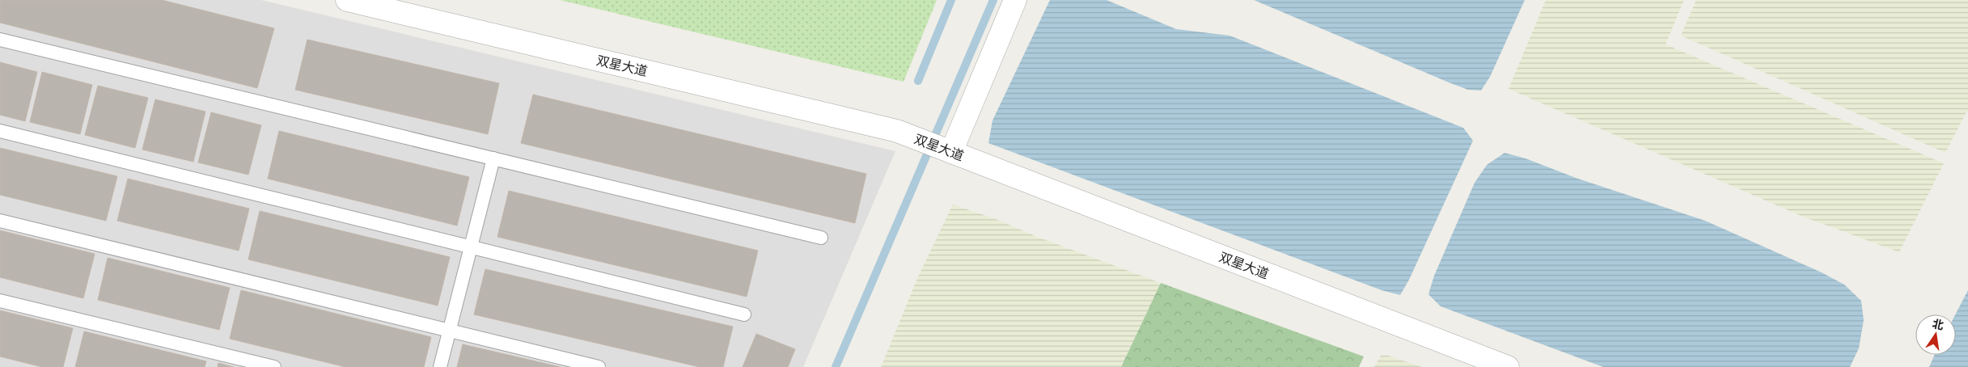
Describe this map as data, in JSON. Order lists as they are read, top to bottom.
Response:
{
  "streets": {
    "street": ["双星大道"]
  },
  "north": "top"
}
